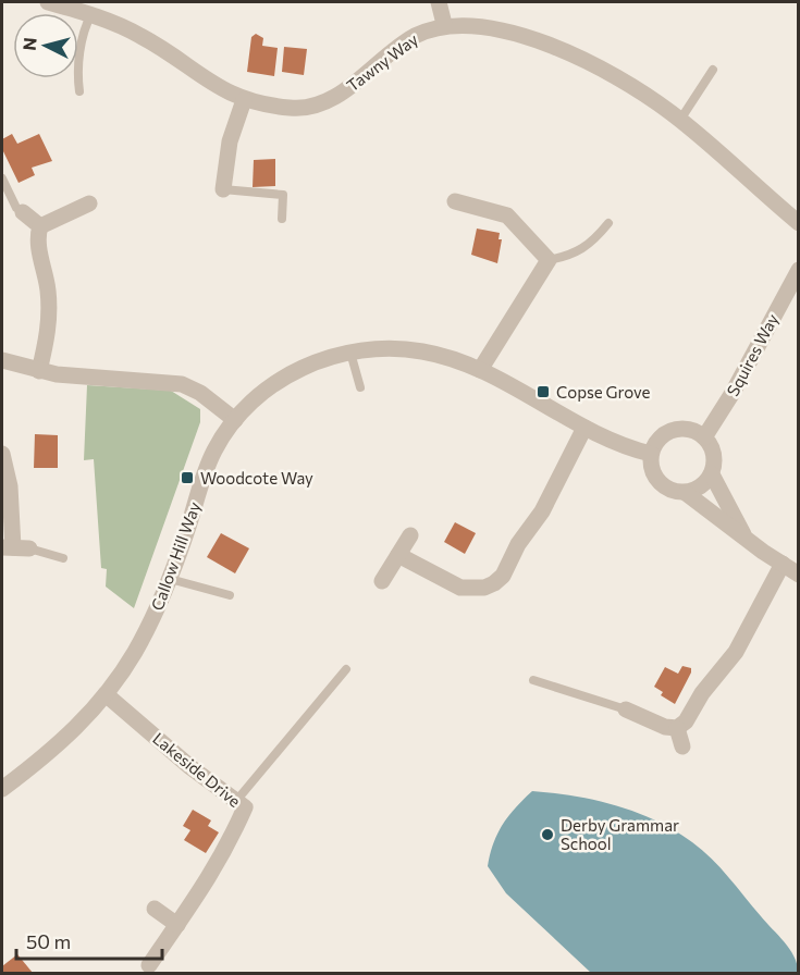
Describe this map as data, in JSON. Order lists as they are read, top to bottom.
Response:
{
  "streets": {
    "street": [
      "Tawny Way",
      "Squires Way",
      "Callow Hill Way",
      "Lakeside Drive"
    ]
  },
  "crossings": [
    ["Squires Way", "Callow Hill Way"],
    ["Callow Hill Way", "Lakeside Drive"]
  ],
  "places": {
    "transit": ["Copse Grove", "Woodcote Way"],
    "other": ["Derby Grammar School"]
  },
  "scale_bar": "50 m",
  "north": "left"
}
